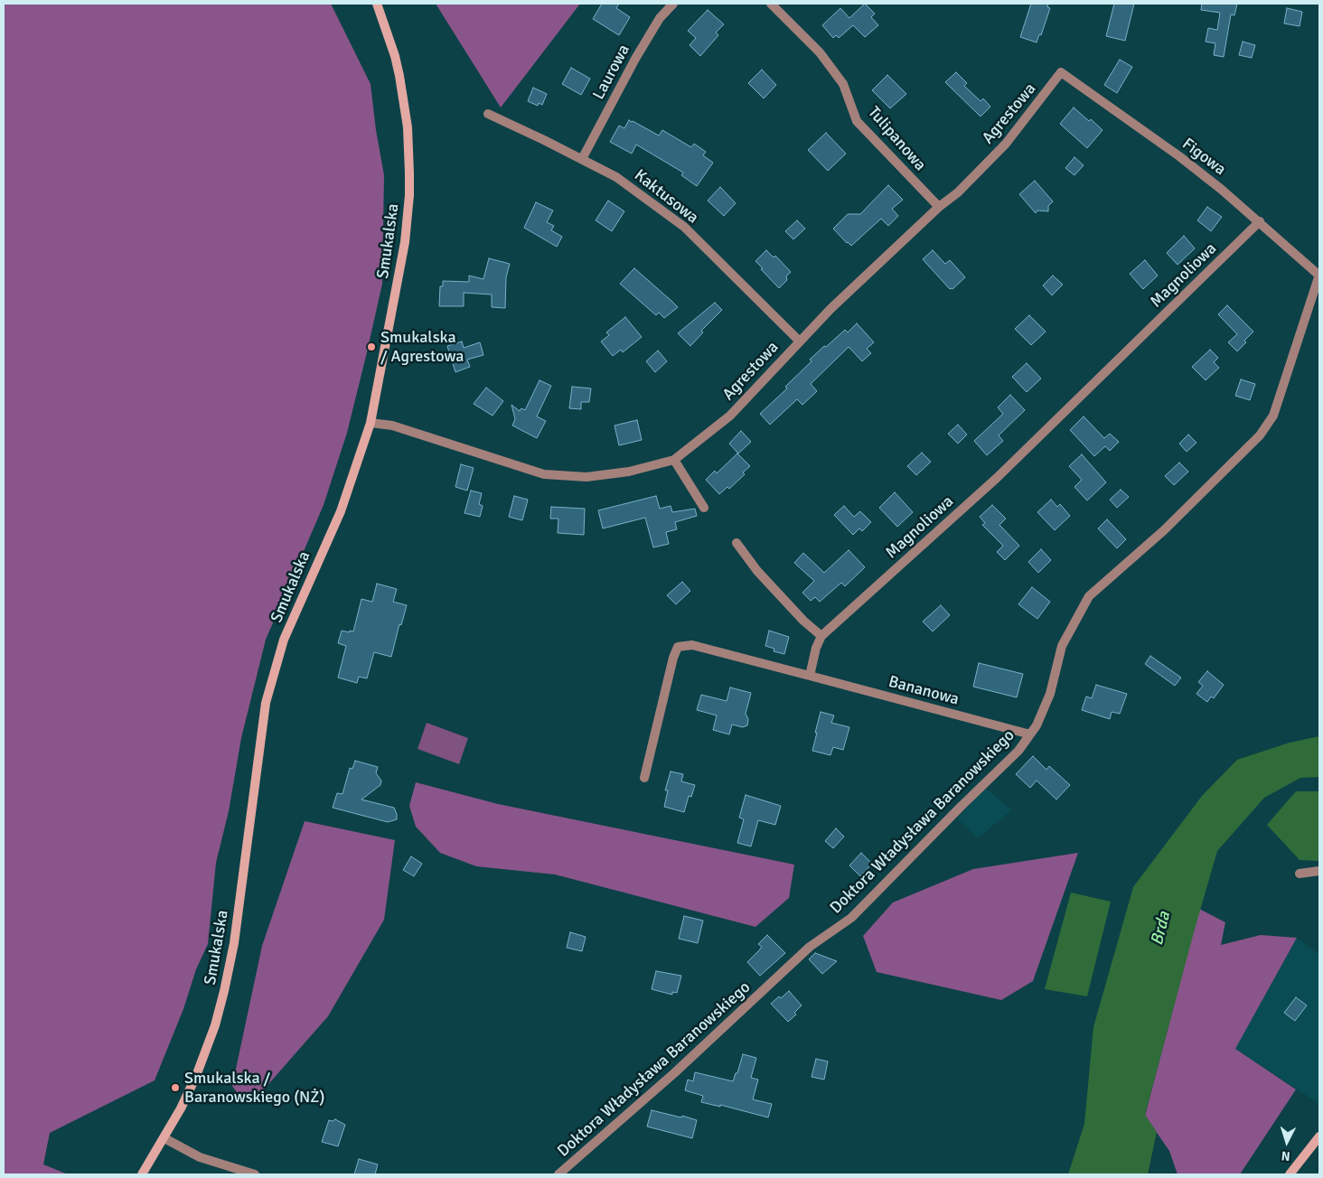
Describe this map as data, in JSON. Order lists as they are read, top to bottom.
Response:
{
  "streets": {
    "street": [
      "Laurowa",
      "Agrestowa",
      "Tulipanowa",
      "Figowa",
      "Kaktusowa",
      "Smukalska",
      "Magnoliowa",
      "Bananowa",
      "Doktora Władysława Baranowskiego"
    ]
  },
  "crossings": [
    ["Laurowa", "Kaktusowa"],
    ["Agrestowa", "Tulipanowa"],
    ["Agrestowa", "Figowa"],
    ["Agrestowa", "Kaktusowa"],
    ["Agrestowa", "Smukalska"],
    ["Figowa", "Magnoliowa"],
    ["Figowa", "Doktora Władysława Baranowskiego"],
    ["Magnoliowa", "Bananowa"],
    ["Bananowa", "Doktora Władysława Baranowskiego"]
  ],
  "water": ["Brda"],
  "places": ["Smukalska / Agrestowa", "Smukalska / Baranowskiego (NŻ)"],
  "north": "bottom"
}
